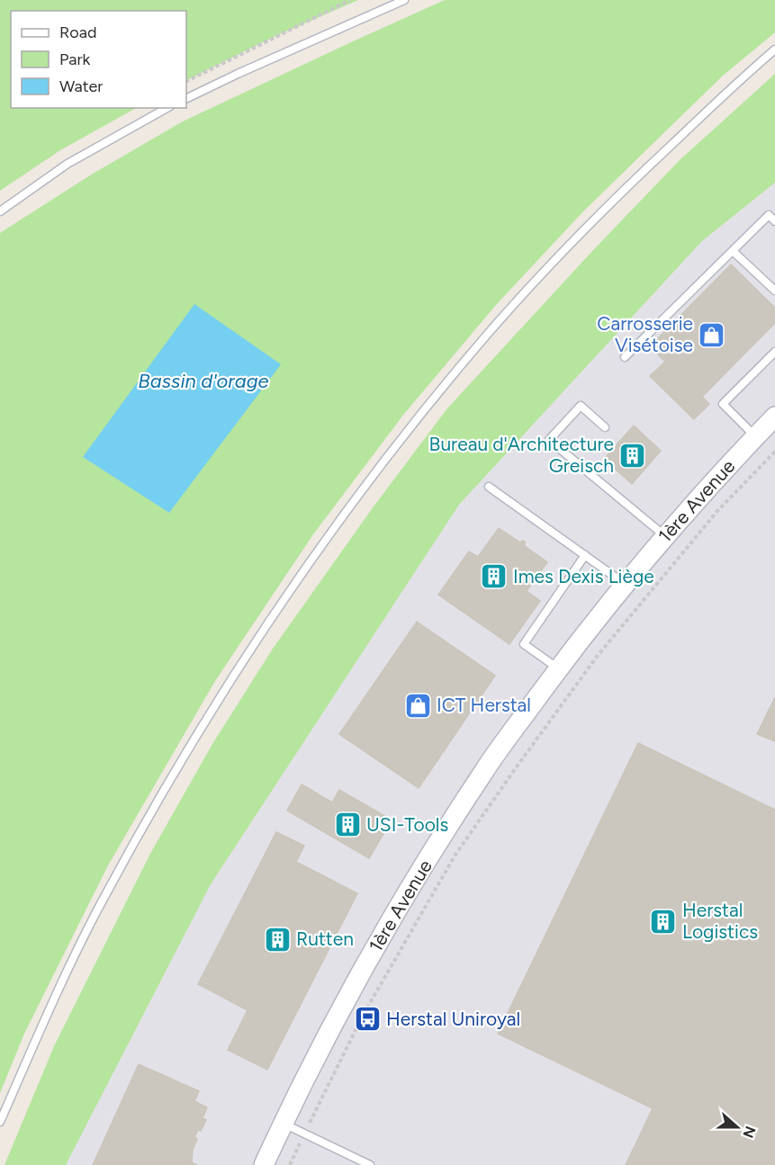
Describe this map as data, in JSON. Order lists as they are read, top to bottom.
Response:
{
  "streets": {
    "street": ["1ère Avenue"]
  },
  "water": ["Bassin d'orage"],
  "places": {
    "shop": ["Carrosserie Visétoise", "ICT Herstal"],
    "building": [
      "Bureau d'Architecture Greisch",
      "Imes Dexis Liège",
      "USI-Tools",
      "Herstal Logistics",
      "Rutten"
    ],
    "bus stop": ["Herstal Uniroyal"]
  },
  "legend": ["Road", "Park", "Water"],
  "north": "right"
}
